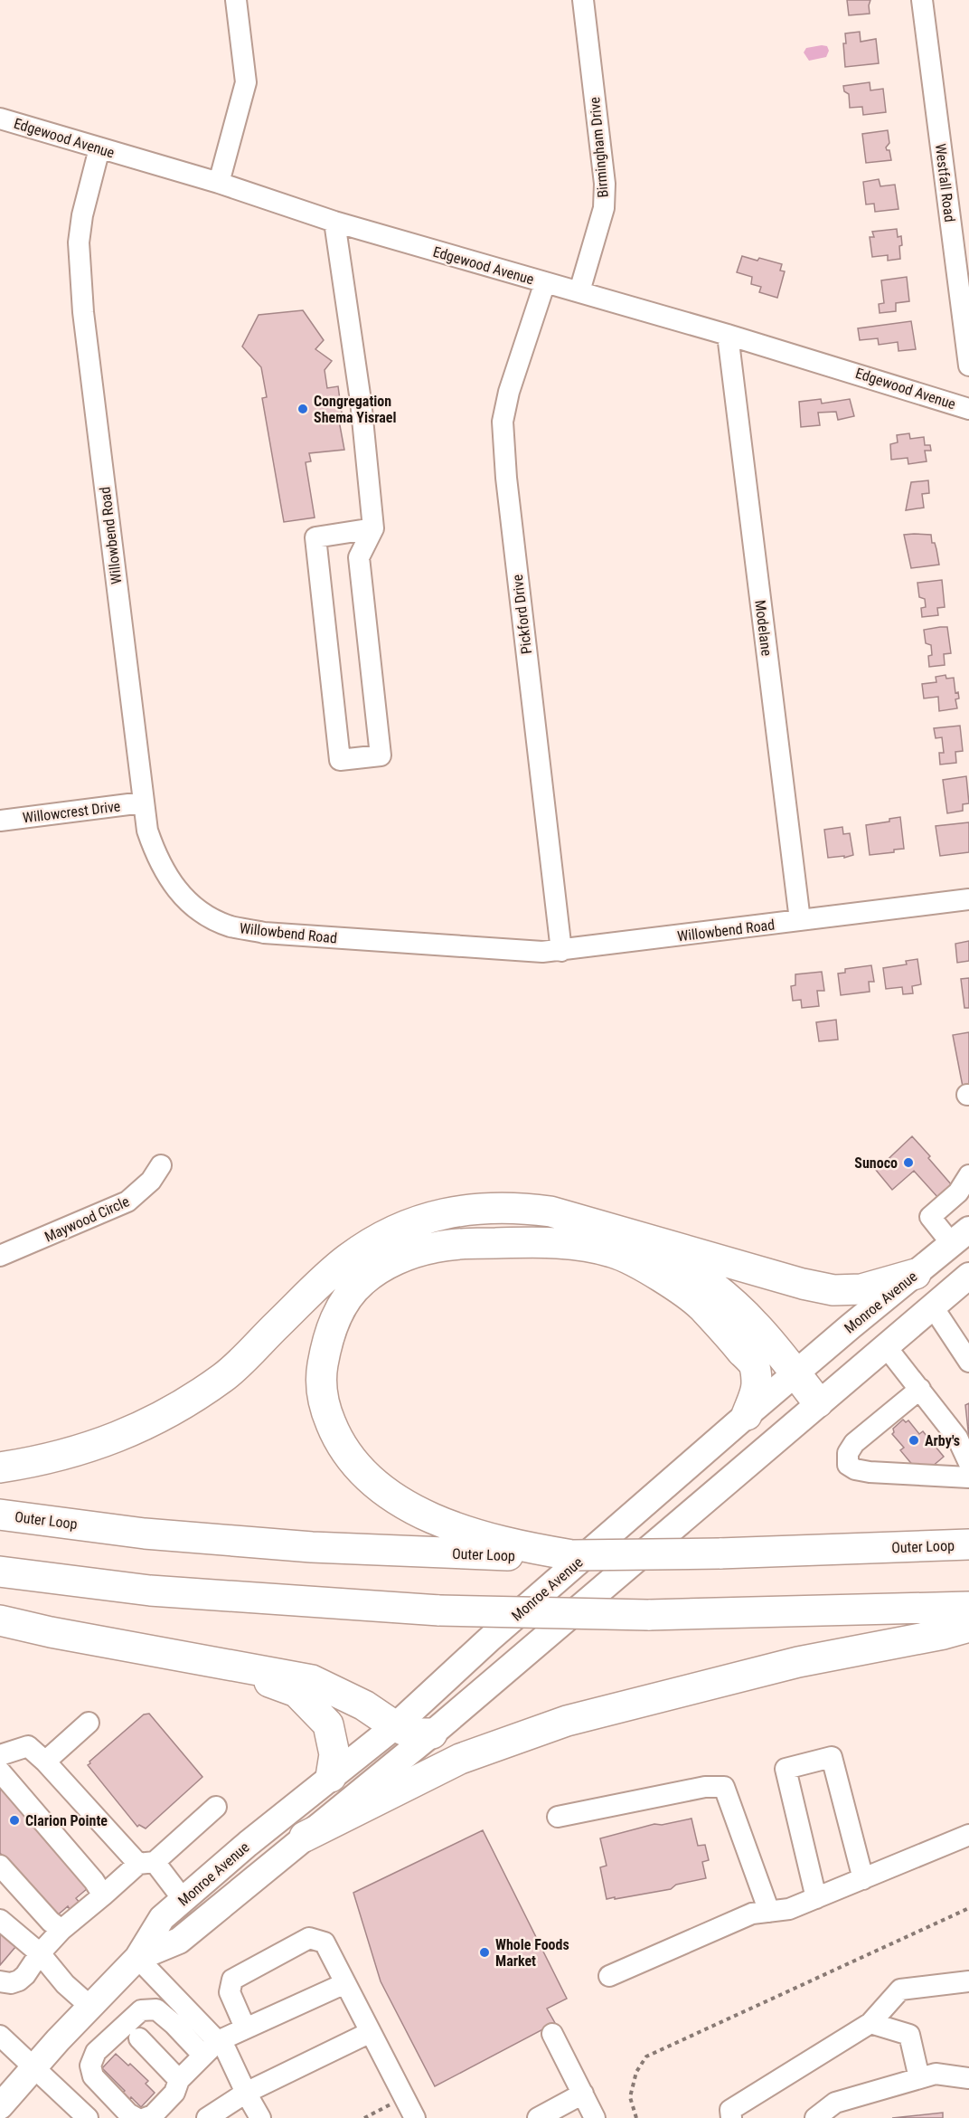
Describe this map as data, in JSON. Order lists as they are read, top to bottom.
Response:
{
  "streets": {
    "highway": ["Outer Loop"],
    "main road": ["Monroe Avenue"],
    "street": [
      "Edgewood Avenue",
      "Birmingham Drive",
      "Westfall Road",
      "Willowbend Road",
      "Pickford Drive",
      "Modelane",
      "Willowcrest Drive",
      "Maywood Circle"
    ]
  },
  "crossings": [
    ["Edgewood Avenue", "Birmingham Drive"],
    ["Edgewood Avenue", "Willowbend Road"],
    ["Edgewood Avenue", "Pickford Drive"],
    ["Edgewood Avenue", "Modelane"],
    ["Willowbend Road", "Pickford Drive"],
    ["Willowbend Road", "Modelane"],
    ["Willowbend Road", "Willowcrest Drive"]
  ],
  "places": [
    "Congregation Shema Yisrael",
    "Sunoco",
    "Arby's",
    "Clarion Pointe",
    "Whole Foods Market"
  ]
}
